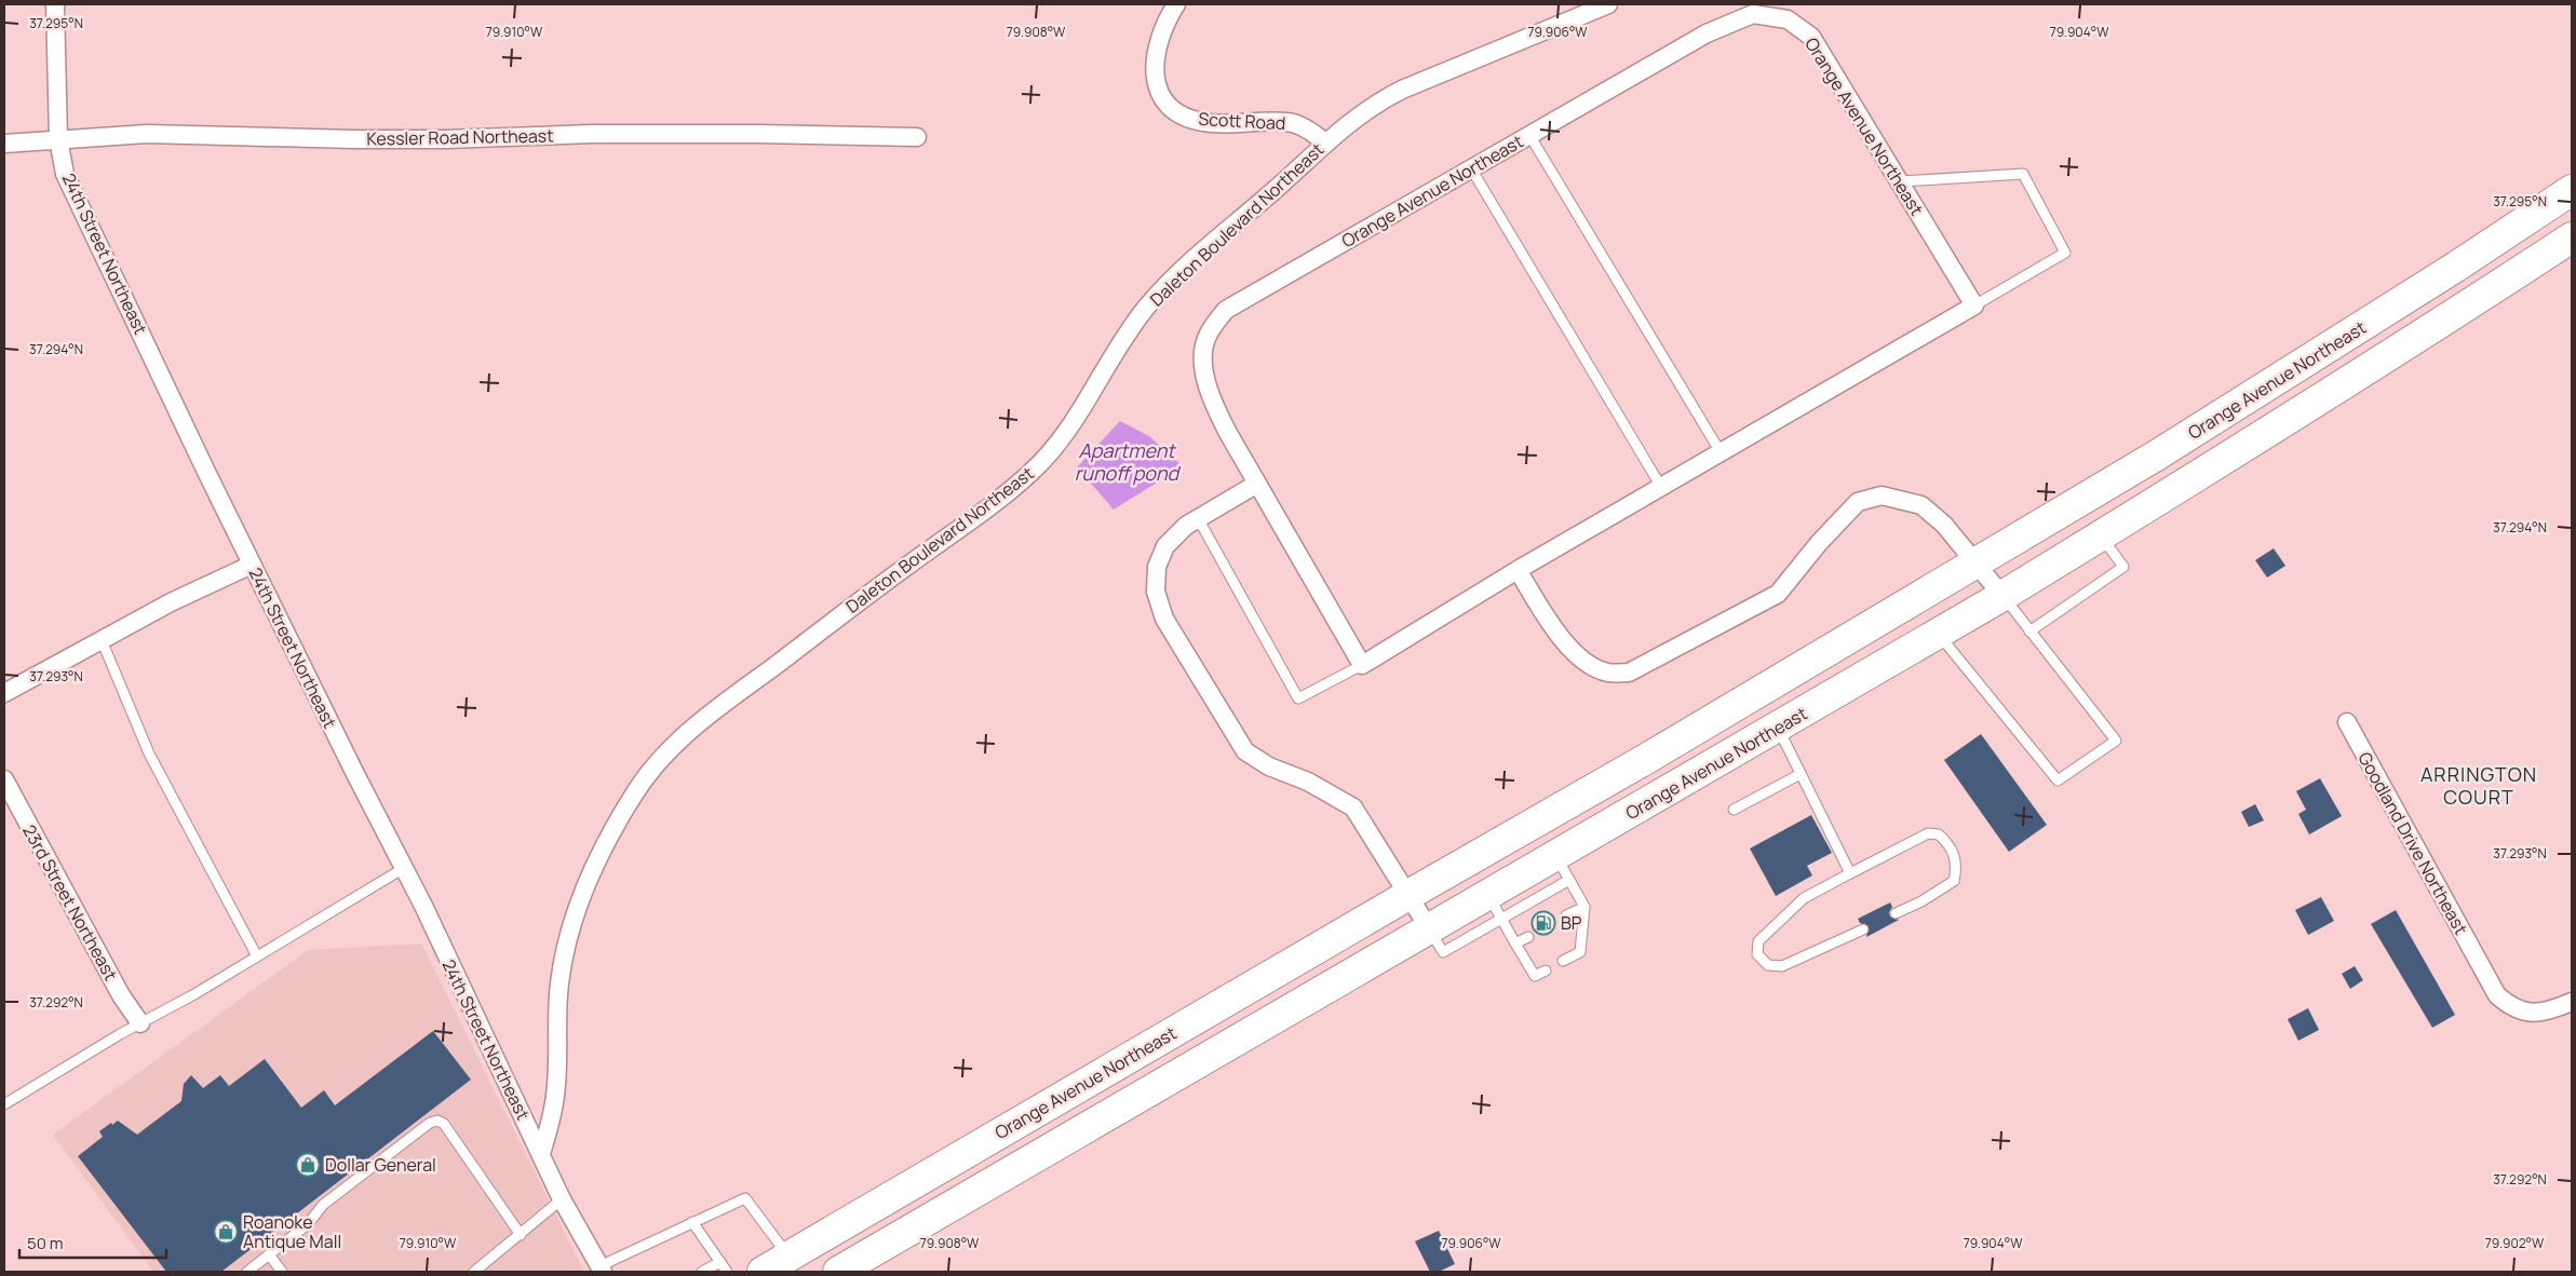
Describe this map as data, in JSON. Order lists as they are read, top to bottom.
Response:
{
  "streets": {
    "highway": ["Orange Avenue Northeast"],
    "street": [
      "Scott Road",
      "Kessler Road Northeast",
      "Daleton Boulevard Northeast",
      "24th Street Northeast",
      "Goodland Drive Northeast",
      "23rd Street Northeast"
    ]
  },
  "crossings": [
    ["Scott Road", "Daleton Boulevard Northeast"],
    ["Kessler Road Northeast", "24th Street Northeast"],
    ["Daleton Boulevard Northeast", "24th Street Northeast"]
  ],
  "districts": ["ARRINGTON COURT"],
  "water": ["Apartment runoff pond"],
  "places": {
    "fuel station": ["BP"],
    "shop": ["Dollar General", "Roanoke Antique Mall"]
  },
  "scale_bar": "50 m",
  "coordinates": [
    "37.295°N",
    "79.910°W",
    "79.908°W",
    "79.906°W",
    "79.904°W",
    "37.294°N",
    "37.293°N",
    "37.292°N",
    "79.902°W"
  ]
}
